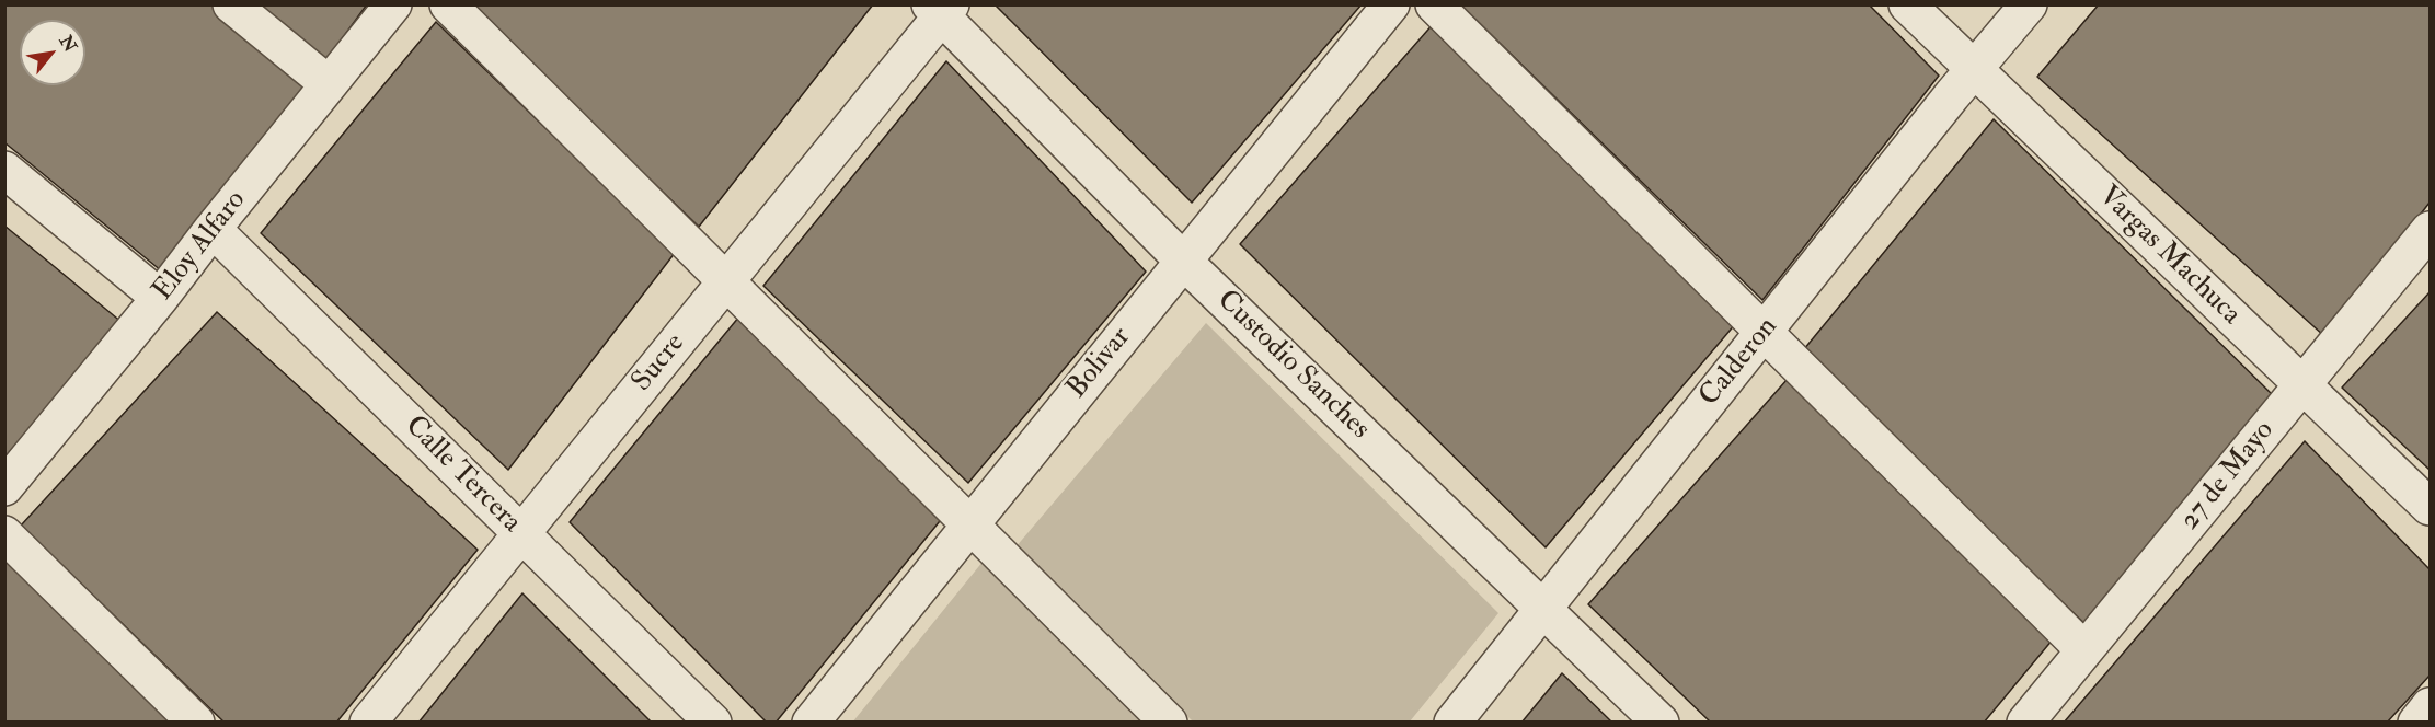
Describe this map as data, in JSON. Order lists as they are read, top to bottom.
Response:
{
  "streets": {
    "street": [
      "Eloy Alfaro",
      "Vargas Machuca",
      "Calderon",
      "Sucre",
      "Bolivar",
      "Custodio Sanches",
      "Calle Tercera",
      "27 de Mayo"
    ]
  },
  "crossings": [
    ["Eloy Alfaro", "Calle Tercera"],
    ["Vargas Machuca", "Calderon"],
    ["Vargas Machuca", "27 de Mayo"],
    ["Calderon", "Custodio Sanches"],
    ["Sucre", "Custodio Sanches"],
    ["Sucre", "Calle Tercera"],
    ["Bolivar", "Custodio Sanches"]
  ],
  "north": "top right"
}
